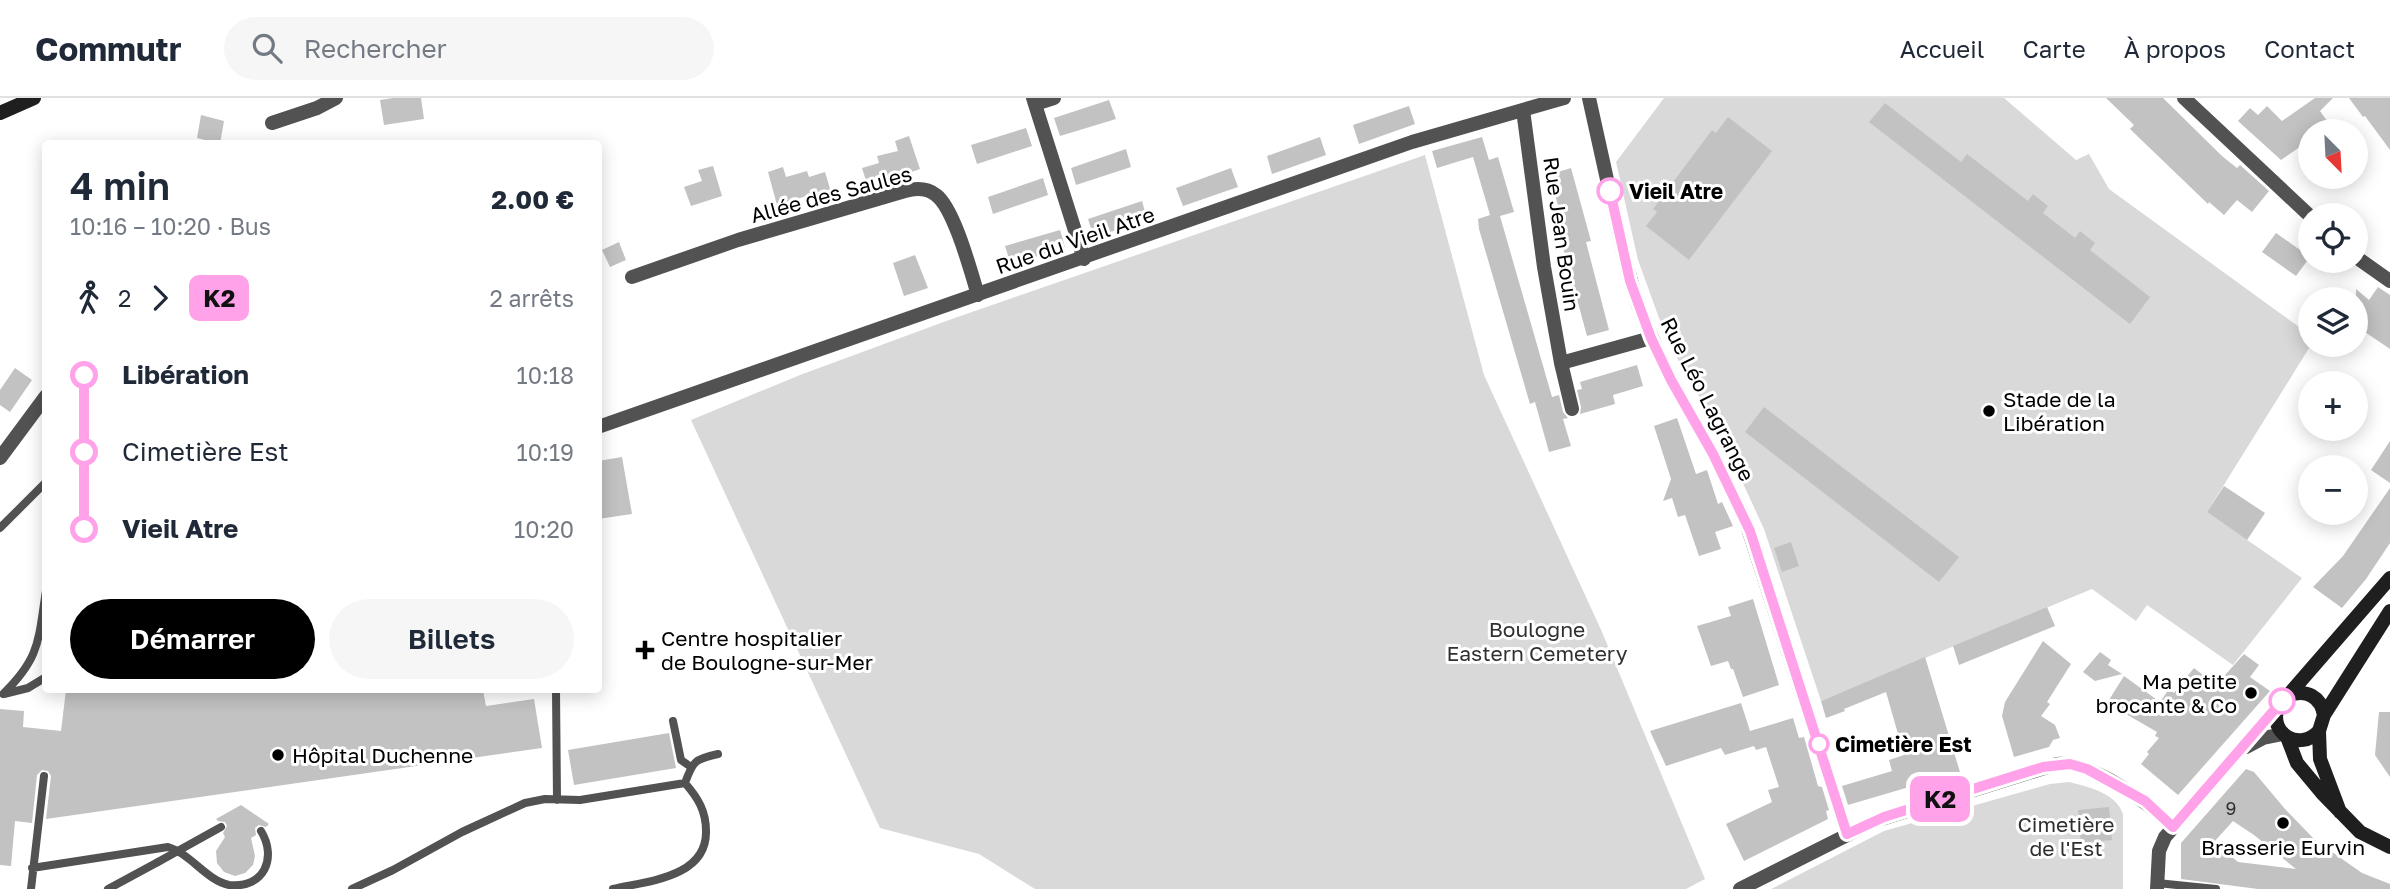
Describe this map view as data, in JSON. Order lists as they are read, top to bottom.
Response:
{
  "streets": {
    "street": [
      "Allée des Saules",
      "Rue Jean Bouin",
      "Rue du Vieil Atre",
      "Rue Léo Lagrange"
    ]
  },
  "crossings": [
    ["Allée des Saules", "Rue du Vieil Atre"],
    ["Rue Jean Bouin", "Rue du Vieil Atre"]
  ],
  "parks": ["Boulogne Eastern Cemetery", "Cimetière de l'Est"],
  "places": {
    "other": [
      "Vieil Atre",
      "Stade de la Libération",
      "Ma petite brocante & Co",
      "Cimetière Est",
      "Hôpital Duchenne",
      "Brasserie Eurvin"
    ],
    "health": ["Centre hospitalier de Boulogne-sur-Mer"]
  },
  "lines": ["bus line K2"],
  "house_numbers": ["9"],
  "north": "bottom right",
  "page": {
    "header": "Commutr",
    "search": "Rechercher",
    "nav": [
      "Accueil",
      "Carte",
      "À propos",
      "Contact"
    ],
    "on_map": "K2",
    "map_buttons": ["+", "−"],
    "heading": ["4 min", "10:16 – 10:20 · Bus", "2.00 €"],
    "legs": ["2", "K2", "2 arrêts"],
    "list": [
      {
        "name": "Libération",
        "value": "10:18"
      },
      {
        "name": "Cimetière Est",
        "value": "10:19"
      },
      {
        "name": "Vieil Atre",
        "value": "10:20"
      }
    ],
    "buttons": ["Démarrer", "Billets"]
  }
}
